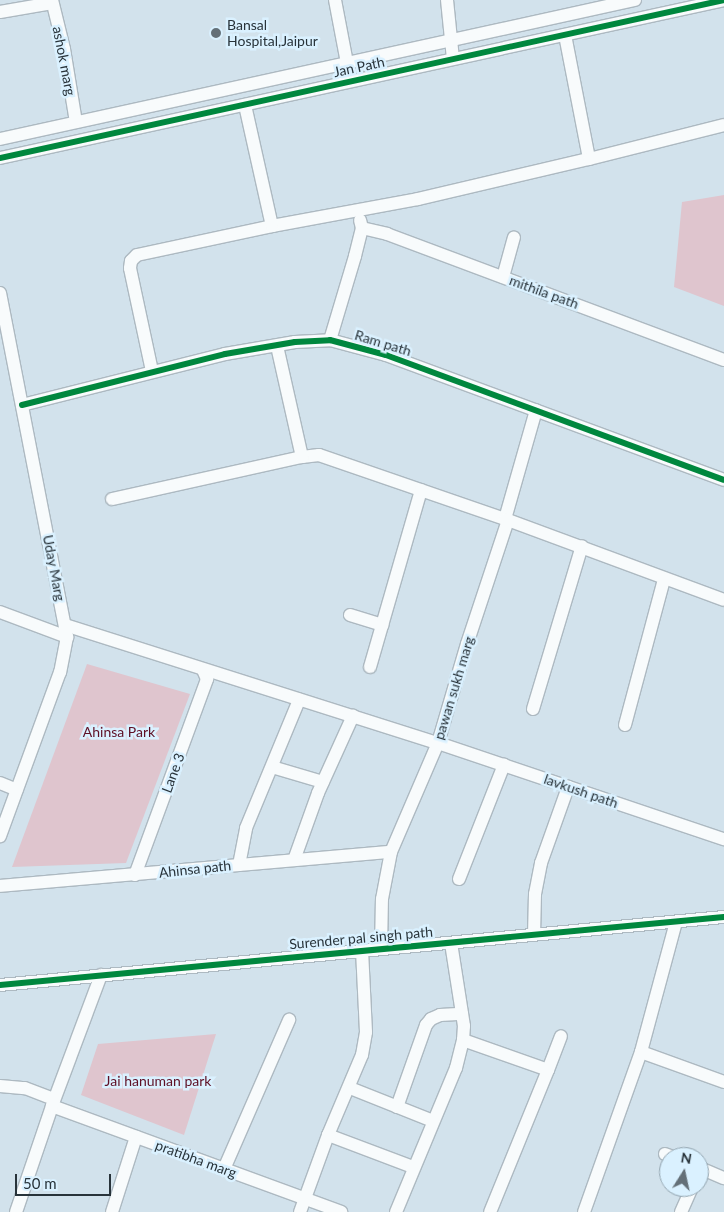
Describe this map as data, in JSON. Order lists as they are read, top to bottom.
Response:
{
  "streets": {
    "street": [
      "ashok marg",
      "Jan Path",
      "mithila path",
      "Ram path",
      "Uday Marg",
      "pawan sukh marg",
      "Lane 3",
      "lavkush path",
      "Ahinsa path",
      "Surender pal singh path",
      "pratibha marg"
    ]
  },
  "crossings": [
    ["ashok marg", "Jan Path"],
    ["Ram path", "Uday Marg"],
    ["Ram path", "pawan sukh marg"],
    ["Uday Marg", "lavkush path"],
    ["pawan sukh marg", "lavkush path"],
    ["pawan sukh marg", "Ahinsa path"],
    ["pawan sukh marg", "Surender pal singh path"],
    ["Lane 3", "lavkush path"],
    ["Lane 3", "Ahinsa path"]
  ],
  "parks": ["Ahinsa Park", "Jai hanuman park"],
  "places": ["Bansal Hospital,Jaipur"],
  "scale_bar": "50 m",
  "north": "top"
}
